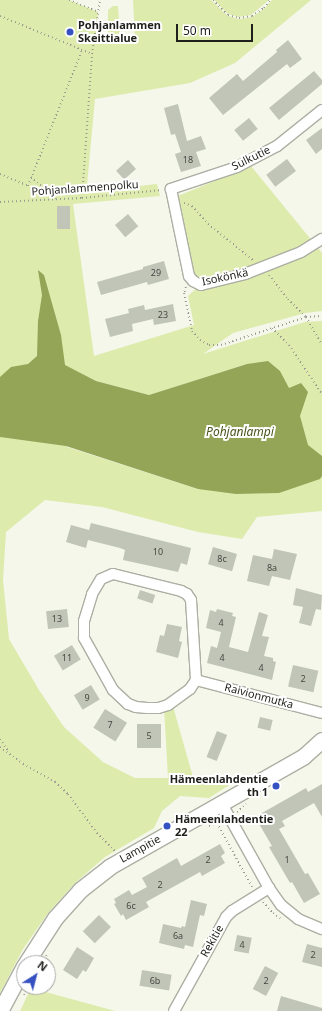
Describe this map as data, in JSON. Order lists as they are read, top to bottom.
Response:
{
  "streets": {
    "street": [
      "Sulkutie",
      "Isokönkä",
      "Raivionmutka",
      "Lampitie",
      "Rekitie"
    ],
    "path": ["Pohjanlammenpolku"]
  },
  "crossings": [
    ["Sulkutie", "Pohjanlammenpolku"],
    ["Sulkutie", "Isokönkä"],
    ["Pohjanlammenpolku", "Isokönkä"]
  ],
  "water": ["Pohjanlampi"],
  "places": ["Pohjanlammen Skeittialue", "Hämeenlahdentie th 1", "Hämeenlahdentie 22"],
  "house_numbers": [
    "18",
    "29",
    "23",
    "10",
    "8c",
    "8a",
    "13",
    "4",
    "11",
    "4",
    "4",
    "2",
    "9",
    "7",
    "5",
    "2",
    "1",
    "2",
    "6c",
    "6a",
    "4",
    "2",
    "6b",
    "2"
  ],
  "scale_bar": "50 m",
  "north": "top right"
}
